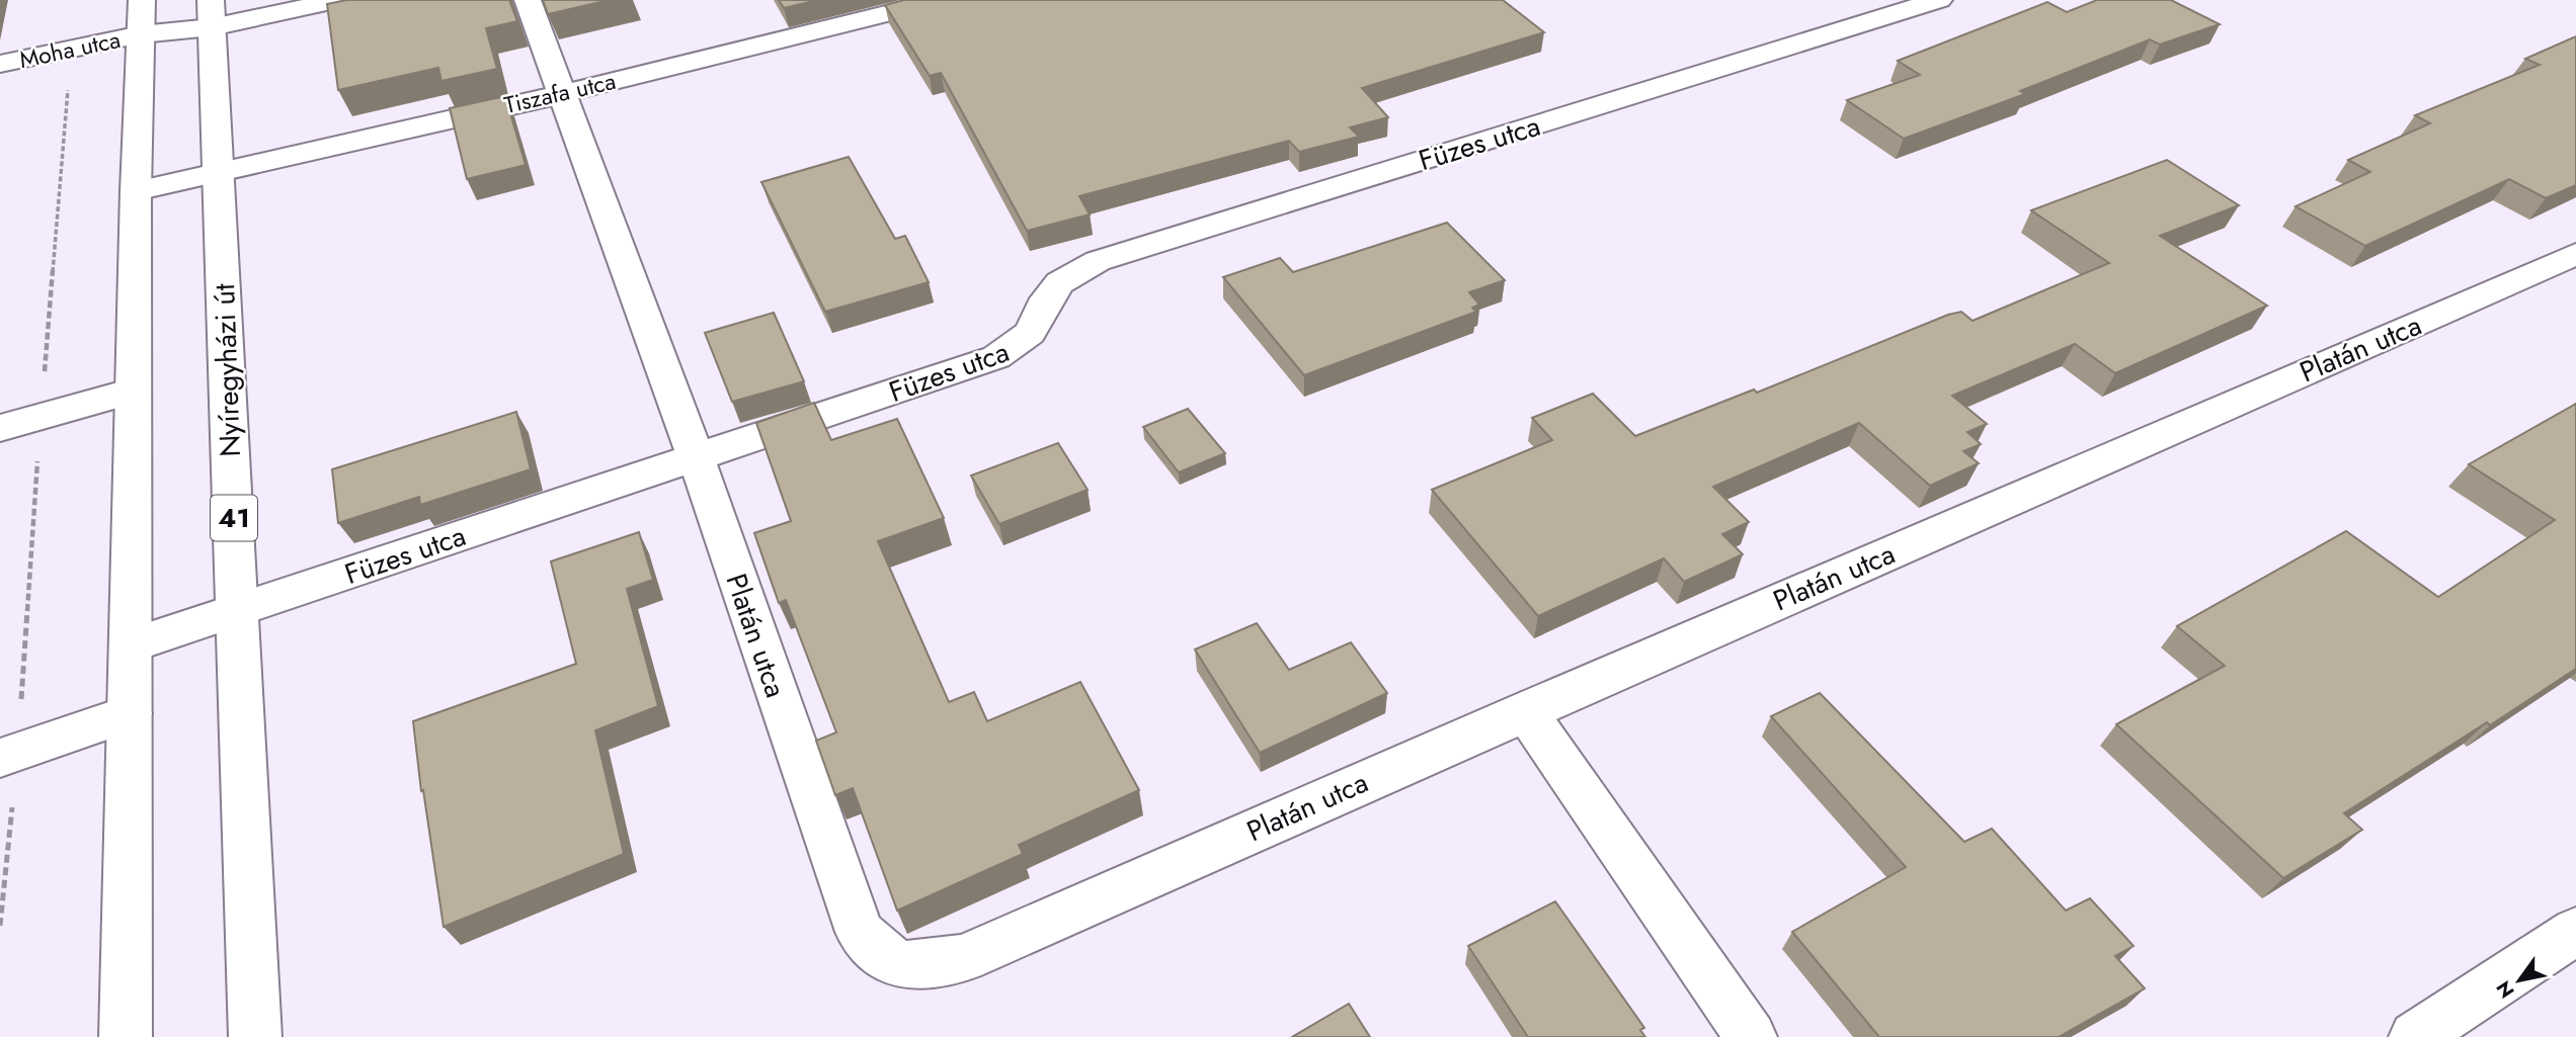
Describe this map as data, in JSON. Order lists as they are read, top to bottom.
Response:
{
  "streets": {
    "street": [
      "Moha utca",
      "Tiszafa utca",
      "Füzes utca",
      "Platán utca",
      "Nyíregyházi út",
      "41"
    ]
  },
  "crossings": [
    ["Moha utca", "Nyíregyházi út"],
    ["Tiszafa utca", "Platán utca"],
    ["Tiszafa utca", "Nyíregyházi út"],
    ["Füzes utca", "Platán utca"],
    ["Füzes utca", "Nyíregyházi út"]
  ],
  "north": "bottom left"
}
